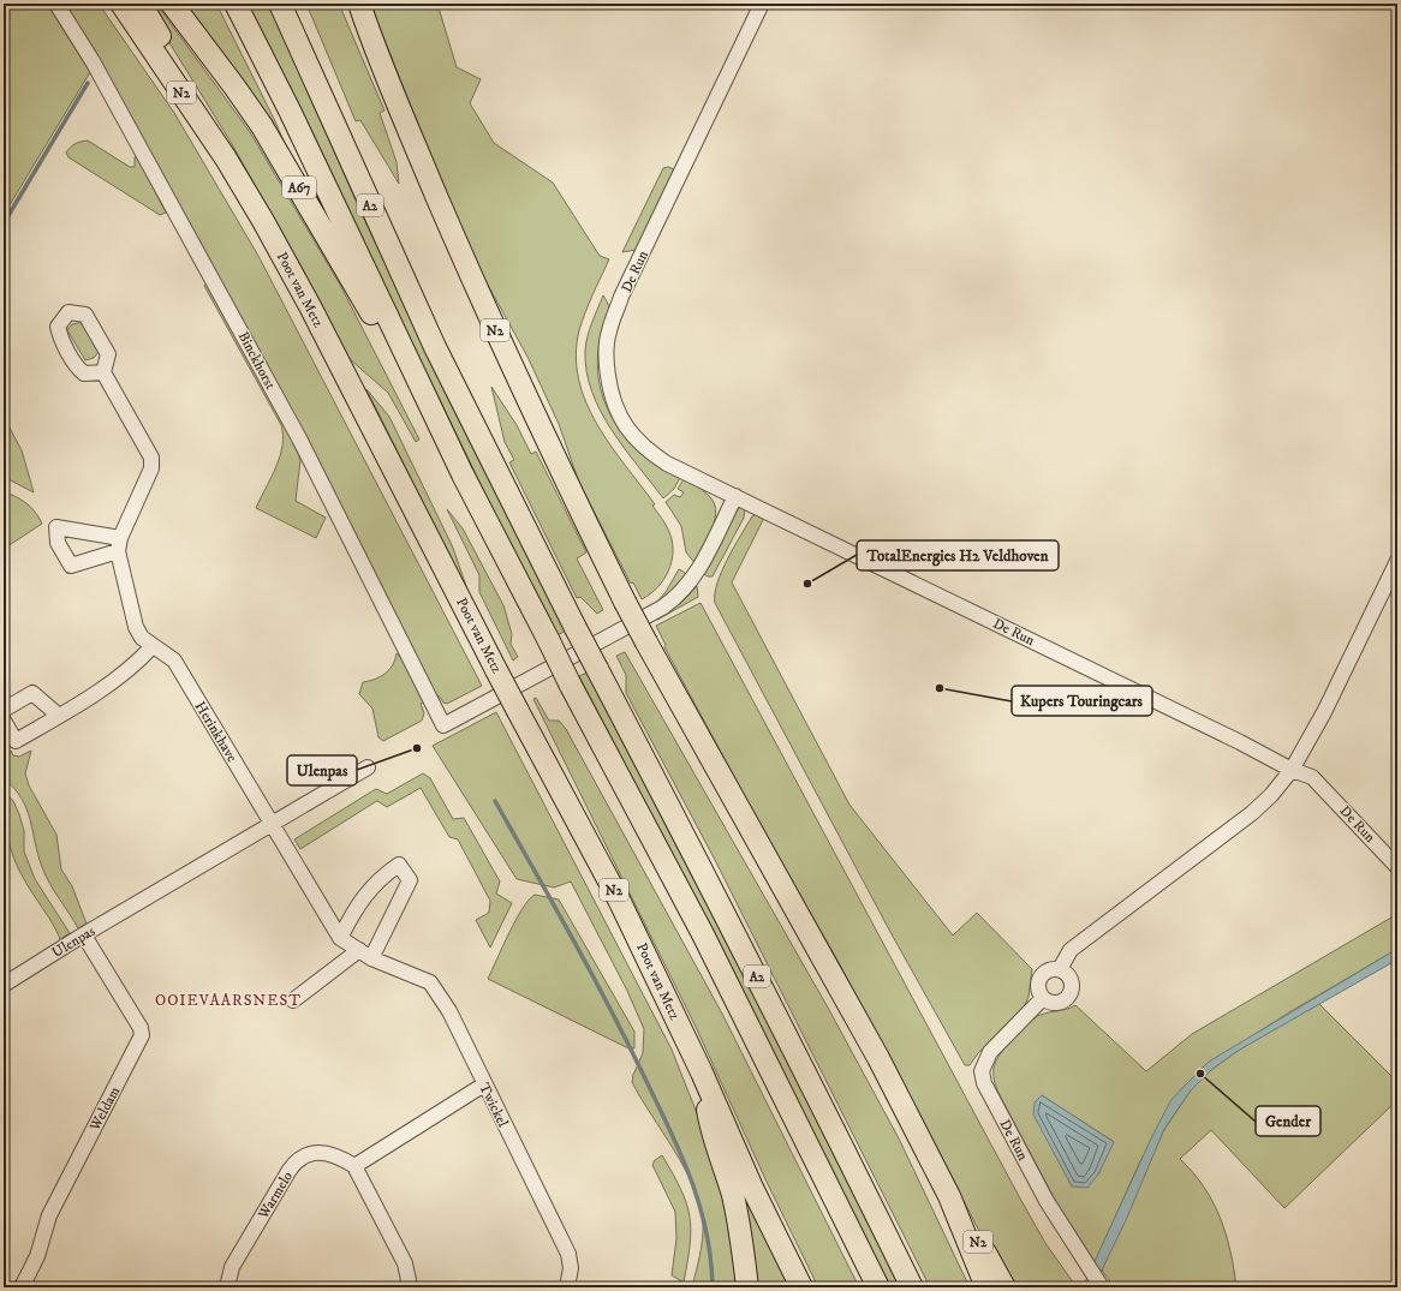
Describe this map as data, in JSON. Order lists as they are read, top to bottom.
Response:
{
  "streets": {
    "highway": [
      "N2",
      "A67",
      "A2",
      "Poot van Metz"
    ],
    "street": [
      "De Run",
      "Binckhorst",
      "Herinkhave",
      "Ulenpas",
      "Twickel",
      "Weldam",
      "Warmelo"
    ]
  },
  "crossings": [
    ["N2", "Poot van Metz"],
    ["A67", "A2"],
    ["De Run", "Binckhorst"],
    ["Herinkhave", "Ulenpas"],
    ["Herinkhave", "Twickel"],
    ["Ulenpas", "Twickel"],
    ["Ulenpas", "Weldam"]
  ],
  "districts": ["OOIEVAARSNEST"],
  "places": [
    "TotalEnergies H2 Veldhoven",
    "Kupers Touringcars",
    "Ulenpas",
    "Gender"
  ]
}
